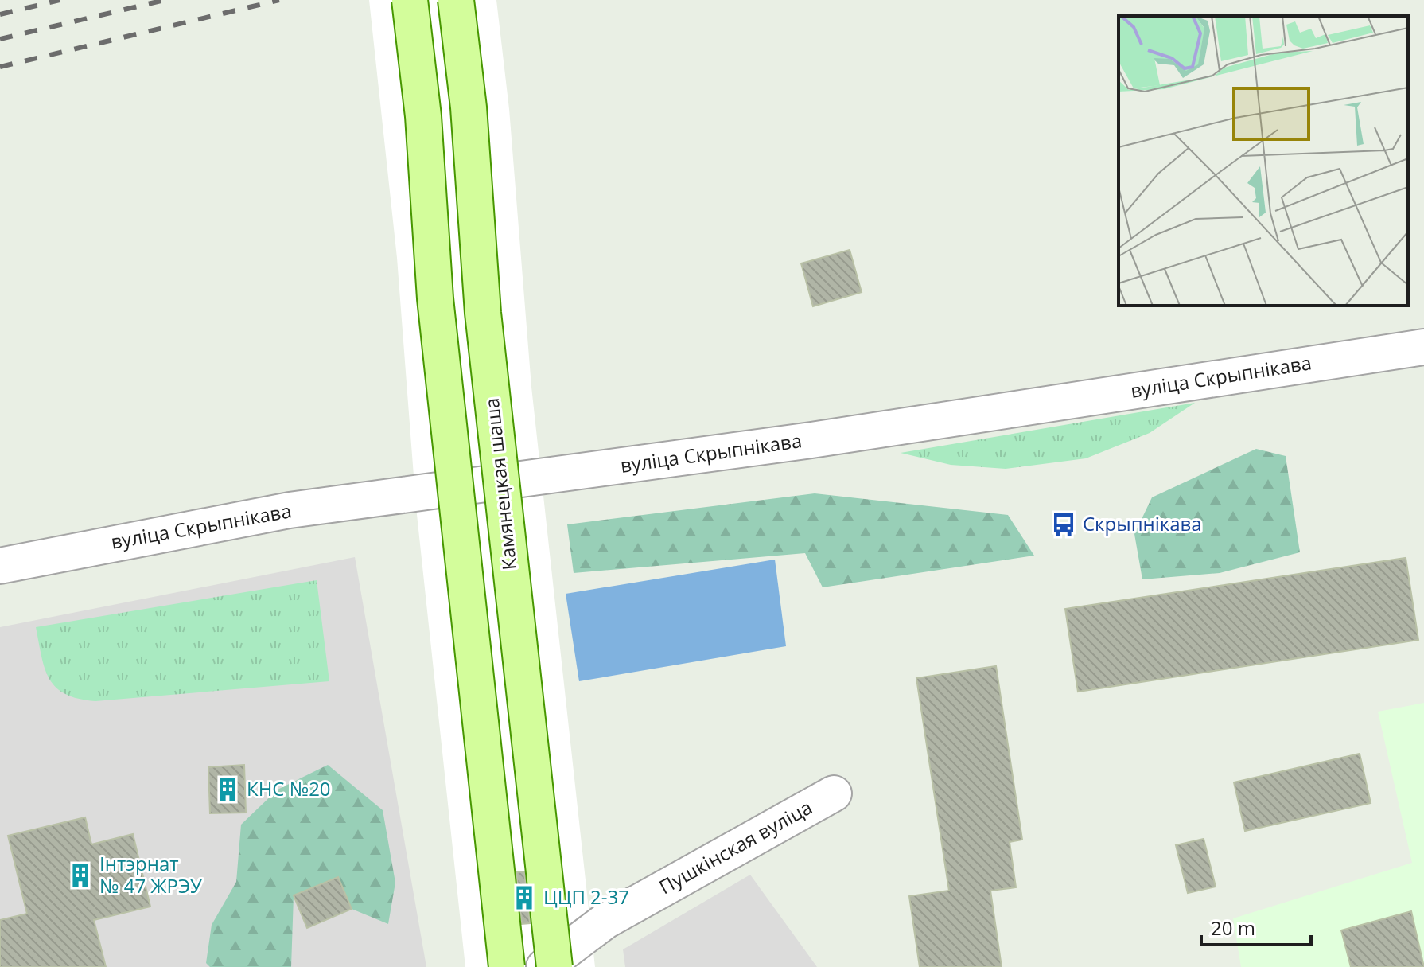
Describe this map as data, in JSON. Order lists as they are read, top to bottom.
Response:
{
  "streets": {
    "main road": ["Камянецкая шаша"],
    "street": ["вуліца Скрыпнікава", "Пушкінская вуліца"]
  },
  "places": {
    "bus stop": ["Скрыпнікава"],
    "building": ["КНС №20", "Інтэрнат № 47 ЖРЭУ", "ЦЦП 2-37"]
  },
  "scale_bar": "20 m"
}
